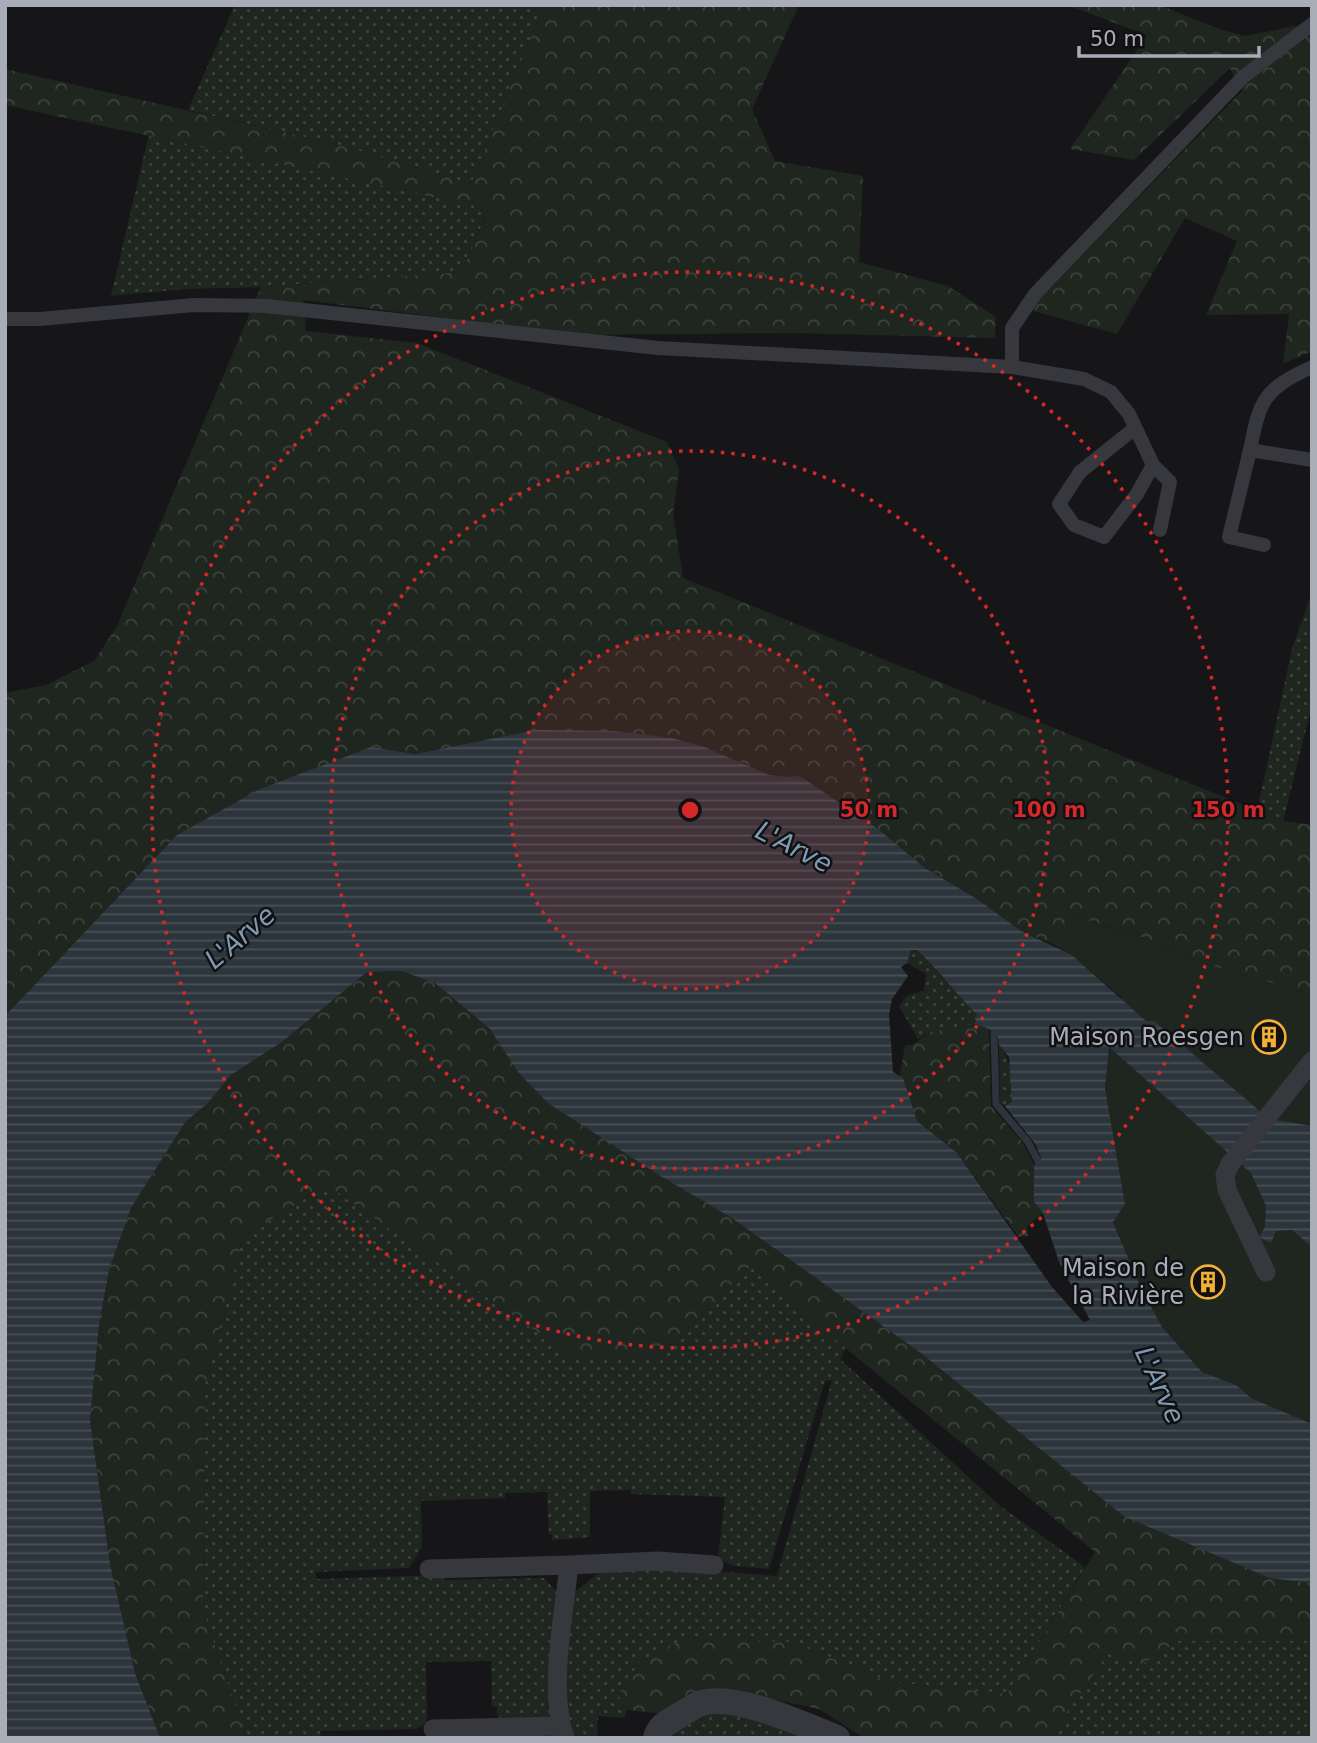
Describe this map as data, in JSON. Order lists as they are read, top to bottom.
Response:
{
  "water": ["L'Arve"],
  "places": {
    "building": ["Maison Roesgen", "Maison de la Rivière"]
  },
  "scale_bar": "50 m",
  "rings": ["50 m", "100 m", "150 m"]
}
